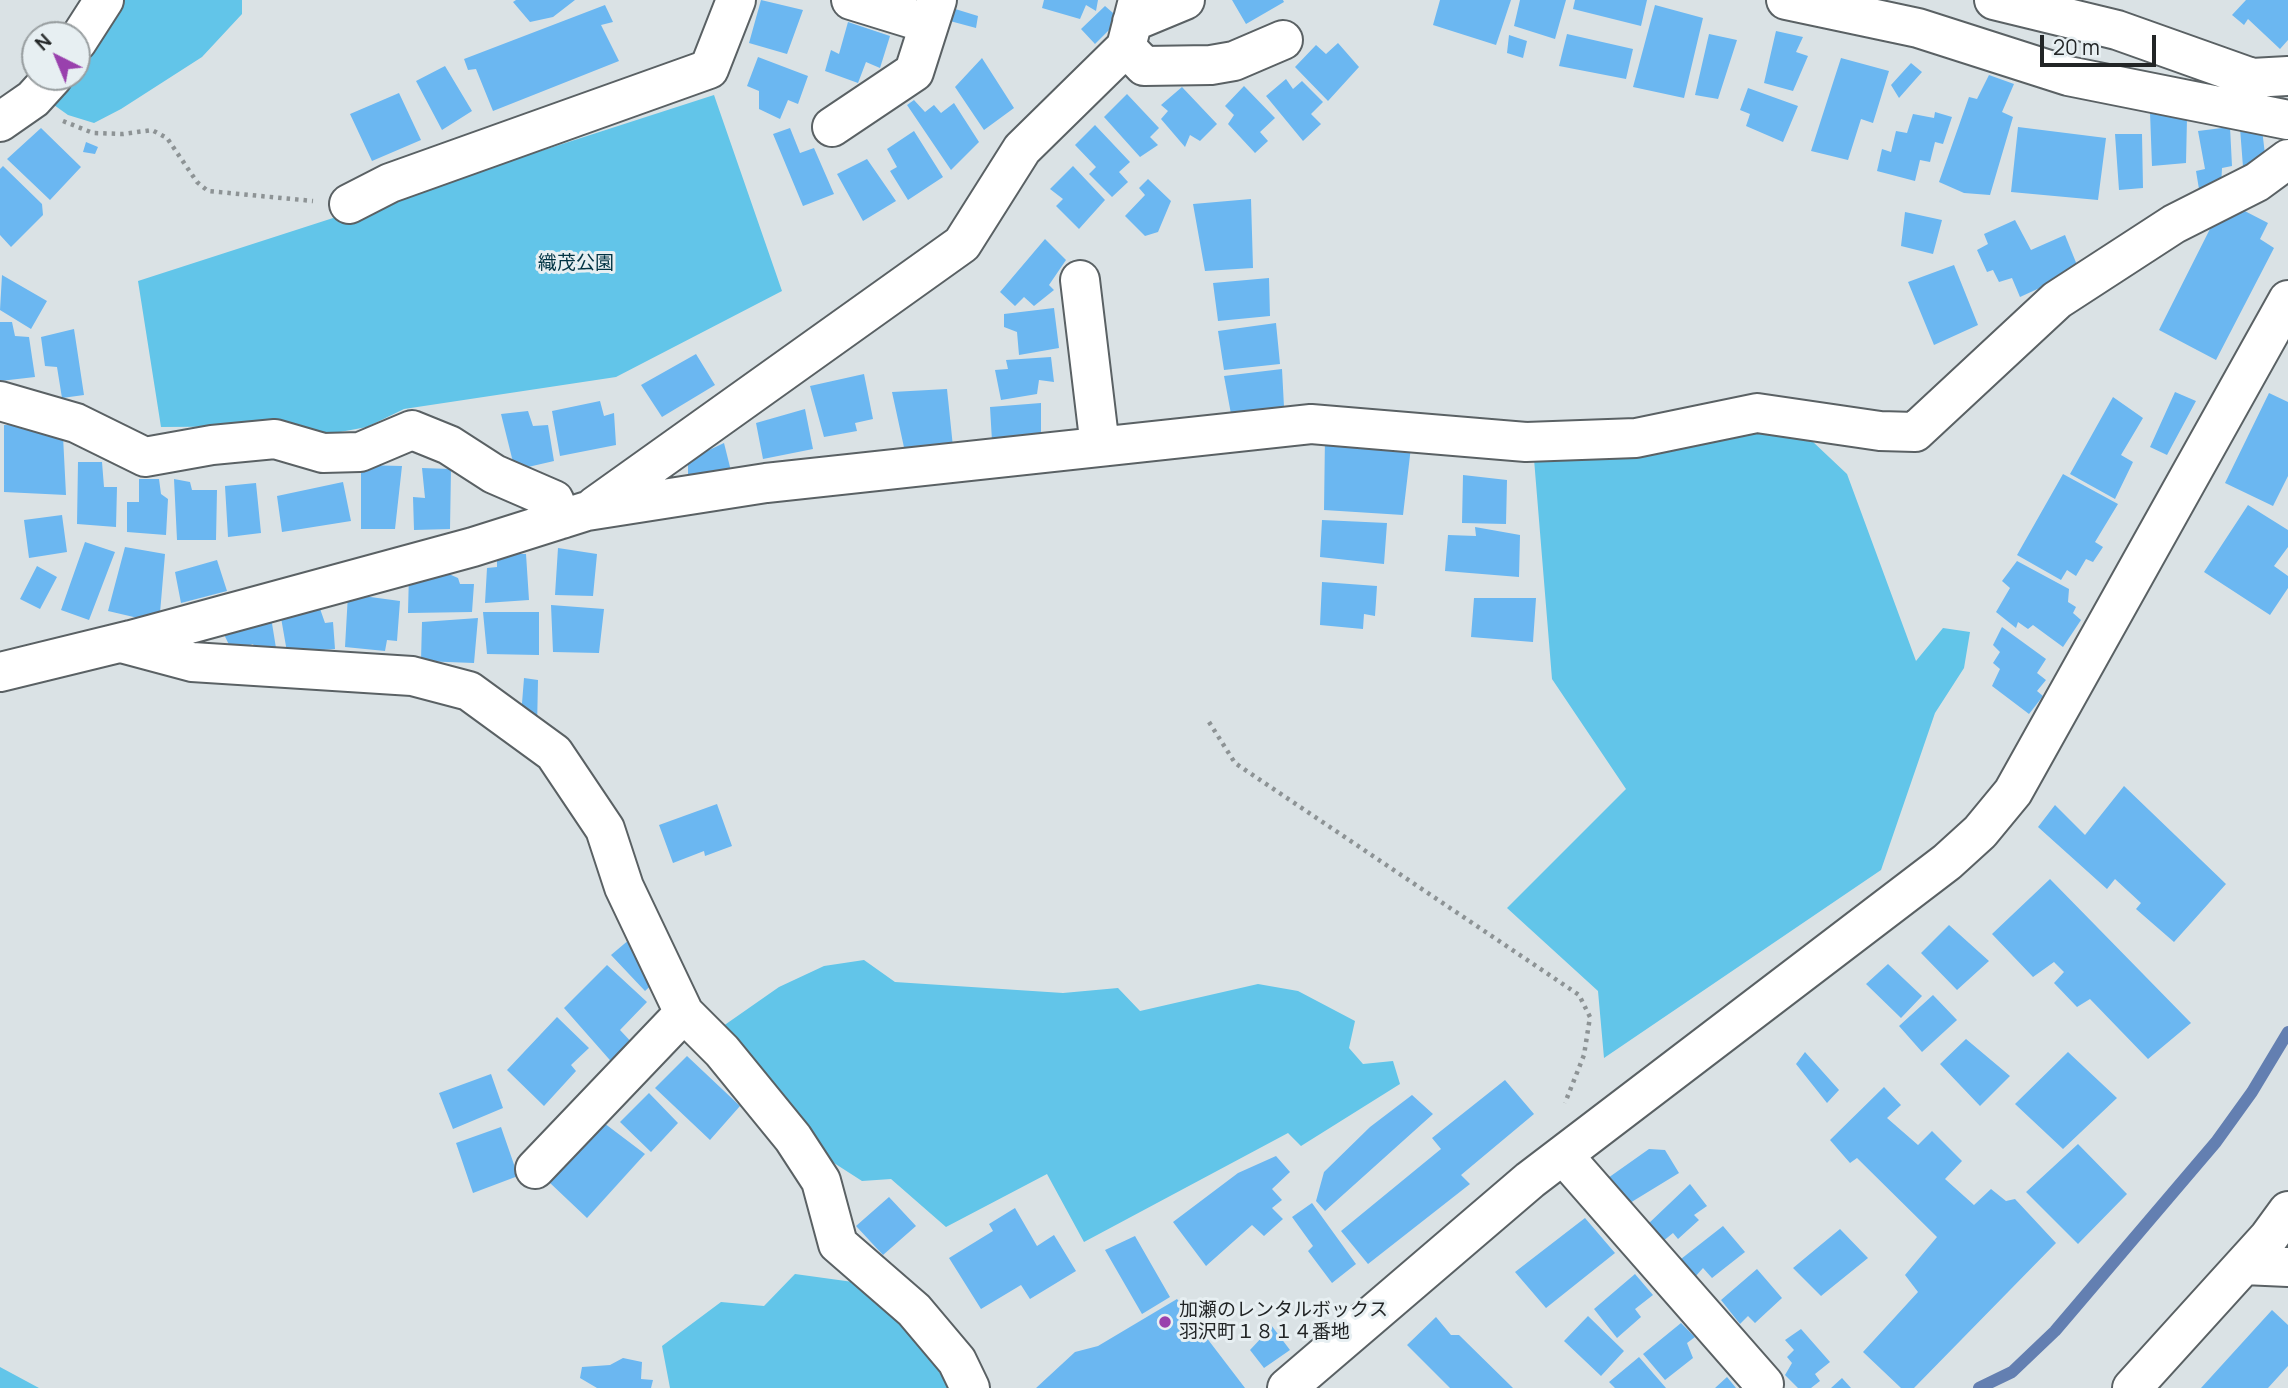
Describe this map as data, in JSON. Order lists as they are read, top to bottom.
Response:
{
  "parks": ["織茂公園"],
  "places": ["加瀬のレンタルボックス 羽沢町１８１４番地"],
  "scale_bar": "20 m",
  "north": "top left"
}
